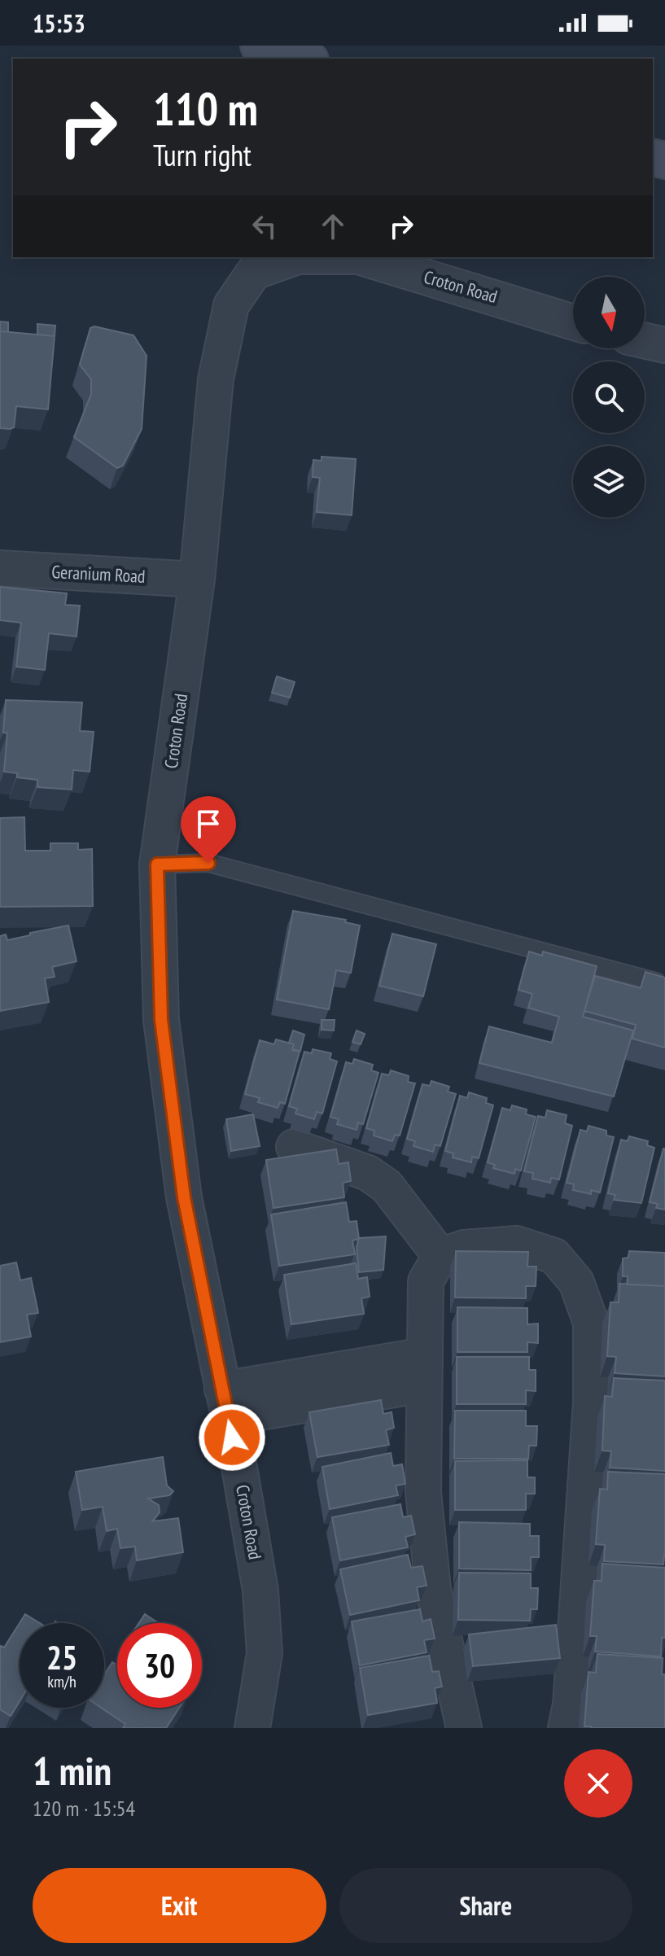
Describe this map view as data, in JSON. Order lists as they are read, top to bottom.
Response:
{
  "streets": {
    "street": ["Croton Road", "Geranium Road"]
  },
  "crossings": [
    ["Croton Road", "Geranium Road"]
  ],
  "north": "bottom",
  "page": {
    "status": "15:53",
    "turn": ["110 m", "Turn right"],
    "speed": "25 km/h",
    "limit": "30",
    "heading": ["1 min", "120 m · 15:54"],
    "buttons": ["Exit", "Share"]
  }
}
